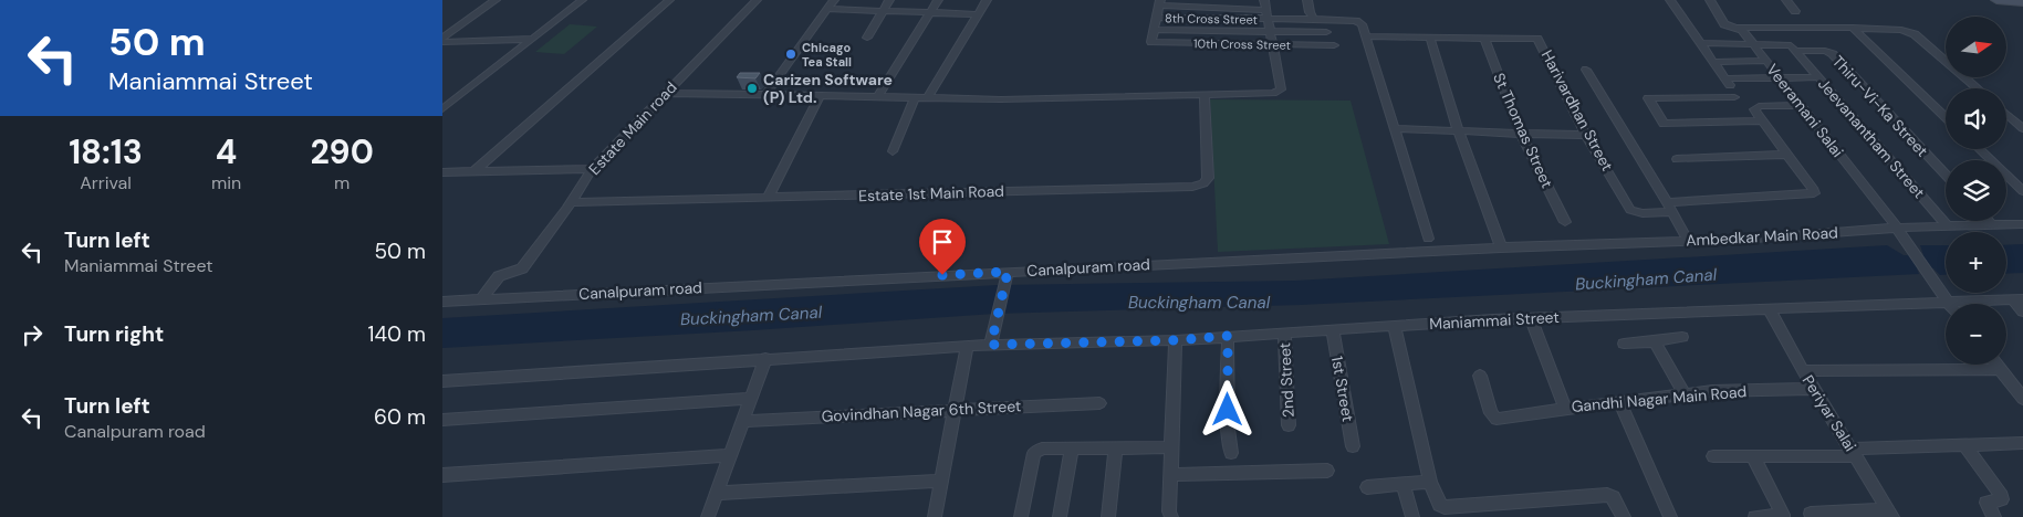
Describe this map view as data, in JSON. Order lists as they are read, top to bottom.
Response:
{
  "streets": {
    "street": [
      "8th Cross Street",
      "10th Cross Street",
      "Thiru-Vi-Ka Street",
      "Harivardhan Street",
      "Veeramani Salai",
      "Estate Main road",
      "St Thomas Street",
      "Jeevanantham Street",
      "Estate 1st Main Road",
      "Ambedkar Main Road",
      "Canalpuram road",
      "Maniammai Street",
      "2nd Street",
      "1st Street",
      "Gandhi Nagar Main Road",
      "Govindhan Nagar 6th Street",
      "Periyar Salai"
    ]
  },
  "crossings": [
    ["8th Cross Street", "Harivardhan Street"],
    ["Thiru-Vi-Ka Street", "Veeramani Salai"],
    ["Thiru-Vi-Ka Street", "Jeevanantham Street"],
    ["Harivardhan Street", "St Thomas Street"],
    ["Veeramani Salai", "Ambedkar Main Road"],
    ["Veeramani Salai", "Maniammai Street"],
    ["Estate Main road", "Estate 1st Main Road"],
    ["Estate Main road", "Canalpuram road"],
    ["Jeevanantham Street", "Ambedkar Main Road"],
    ["Ambedkar Main Road", "Canalpuram road"],
    ["Maniammai Street", "2nd Street"],
    ["Maniammai Street", "1st Street"],
    ["Maniammai Street", "Gandhi Nagar Main Road"],
    ["Maniammai Street", "Periyar Salai"],
    ["Gandhi Nagar Main Road", "Periyar Salai"]
  ],
  "water": ["Buckingham Canal"],
  "places": ["Chicago Tea Stall", "Carizen Software (P) Ltd."],
  "north": "right",
  "page": {
    "turn": ["50 m", "Maniammai Street"],
    "map_buttons": ["+", "−"],
    "eta": [
      "18:13",
      "Arrival",
      "4",
      "min",
      "290",
      "m"
    ],
    "list": [
      {
        "name": "Turn left",
        "note": "Maniammai Street",
        "value": "50 m"
      },
      {
        "name": "Turn right",
        "value": "140 m"
      },
      {
        "name": "Turn left",
        "note": "Canalpuram road",
        "value": "60 m"
      }
    ]
  }
}
